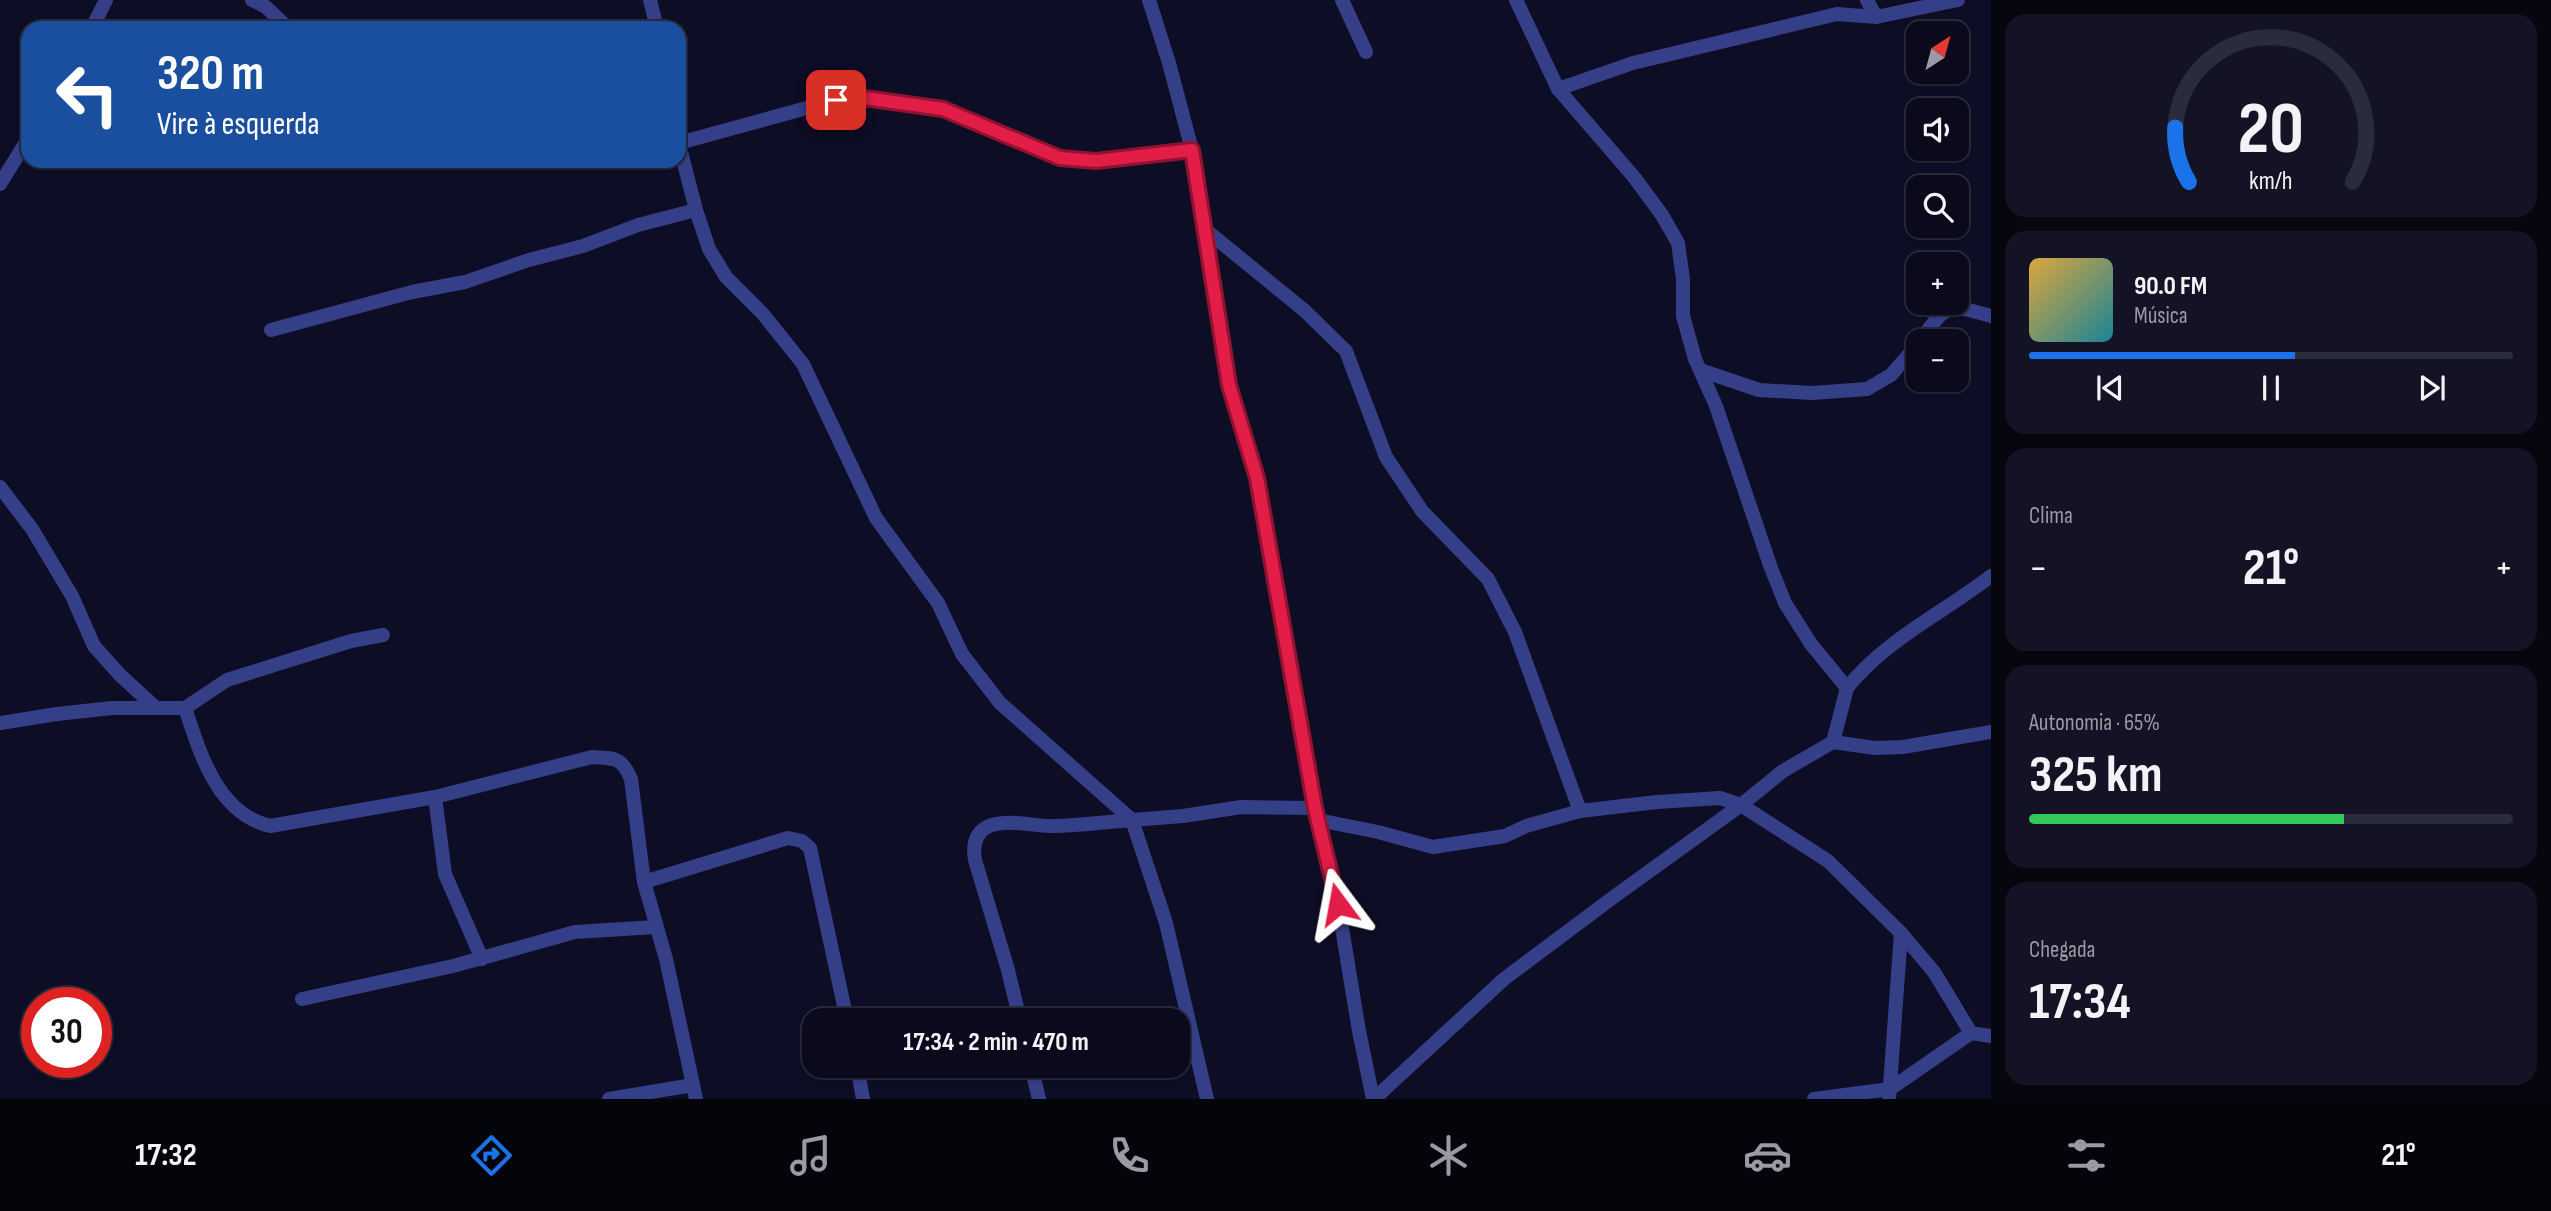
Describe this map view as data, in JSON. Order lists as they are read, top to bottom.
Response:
{
  "north": "top right",
  "page": {
    "map_buttons": ["+", "−"],
    "turn": ["320 m", "Vire à esquerda"],
    "song": ["90.0 FM", "Música"],
    "tile": [
      "Clima",
      ["Autonomia · 65%", "325 km"],
      ["Chegada", "17:34"]
    ],
    "heat": ["−", "21°", "+"],
    "limit": "30",
    "trip": "17:34 · 2 min · 470 m",
    "tabs": ["17:32", "21°"],
    "gauge": ["20", "km/h"]
  }
}
